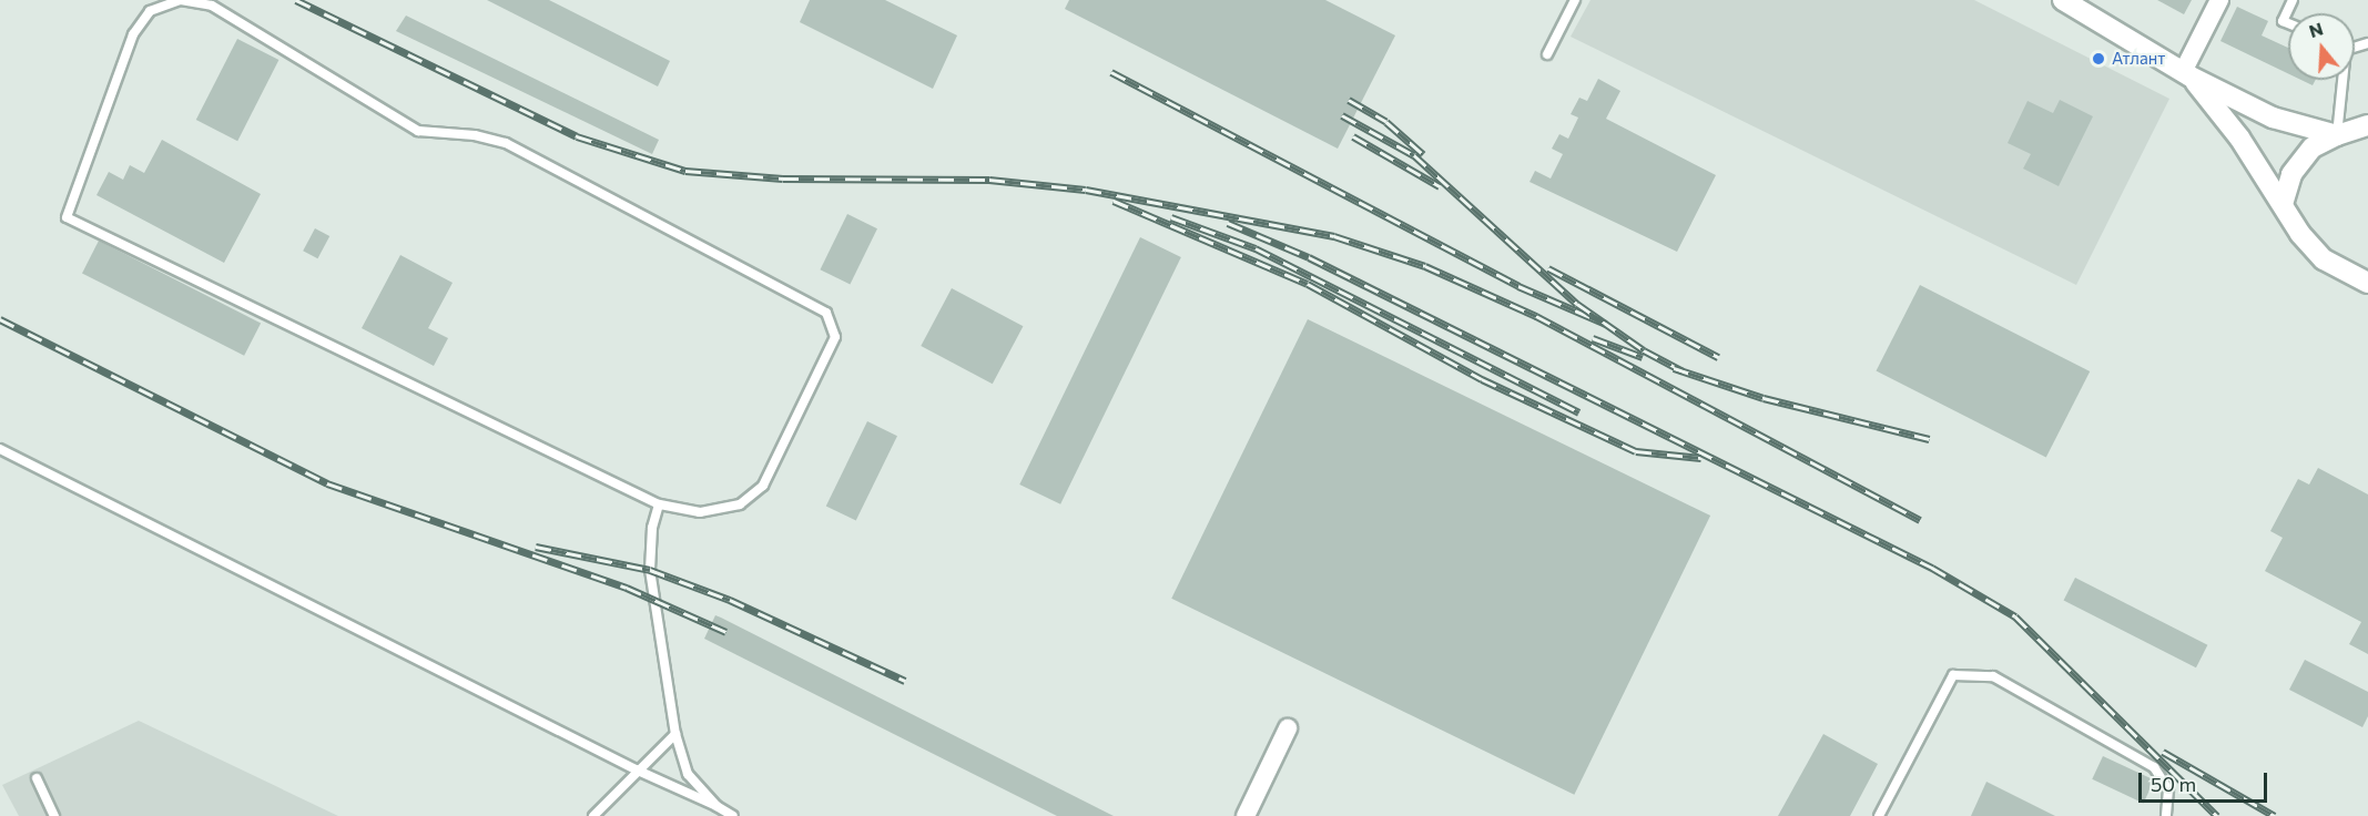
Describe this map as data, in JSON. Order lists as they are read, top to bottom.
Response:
{
  "places": ["Атлант"],
  "scale_bar": "50 m",
  "north": "top"
}
